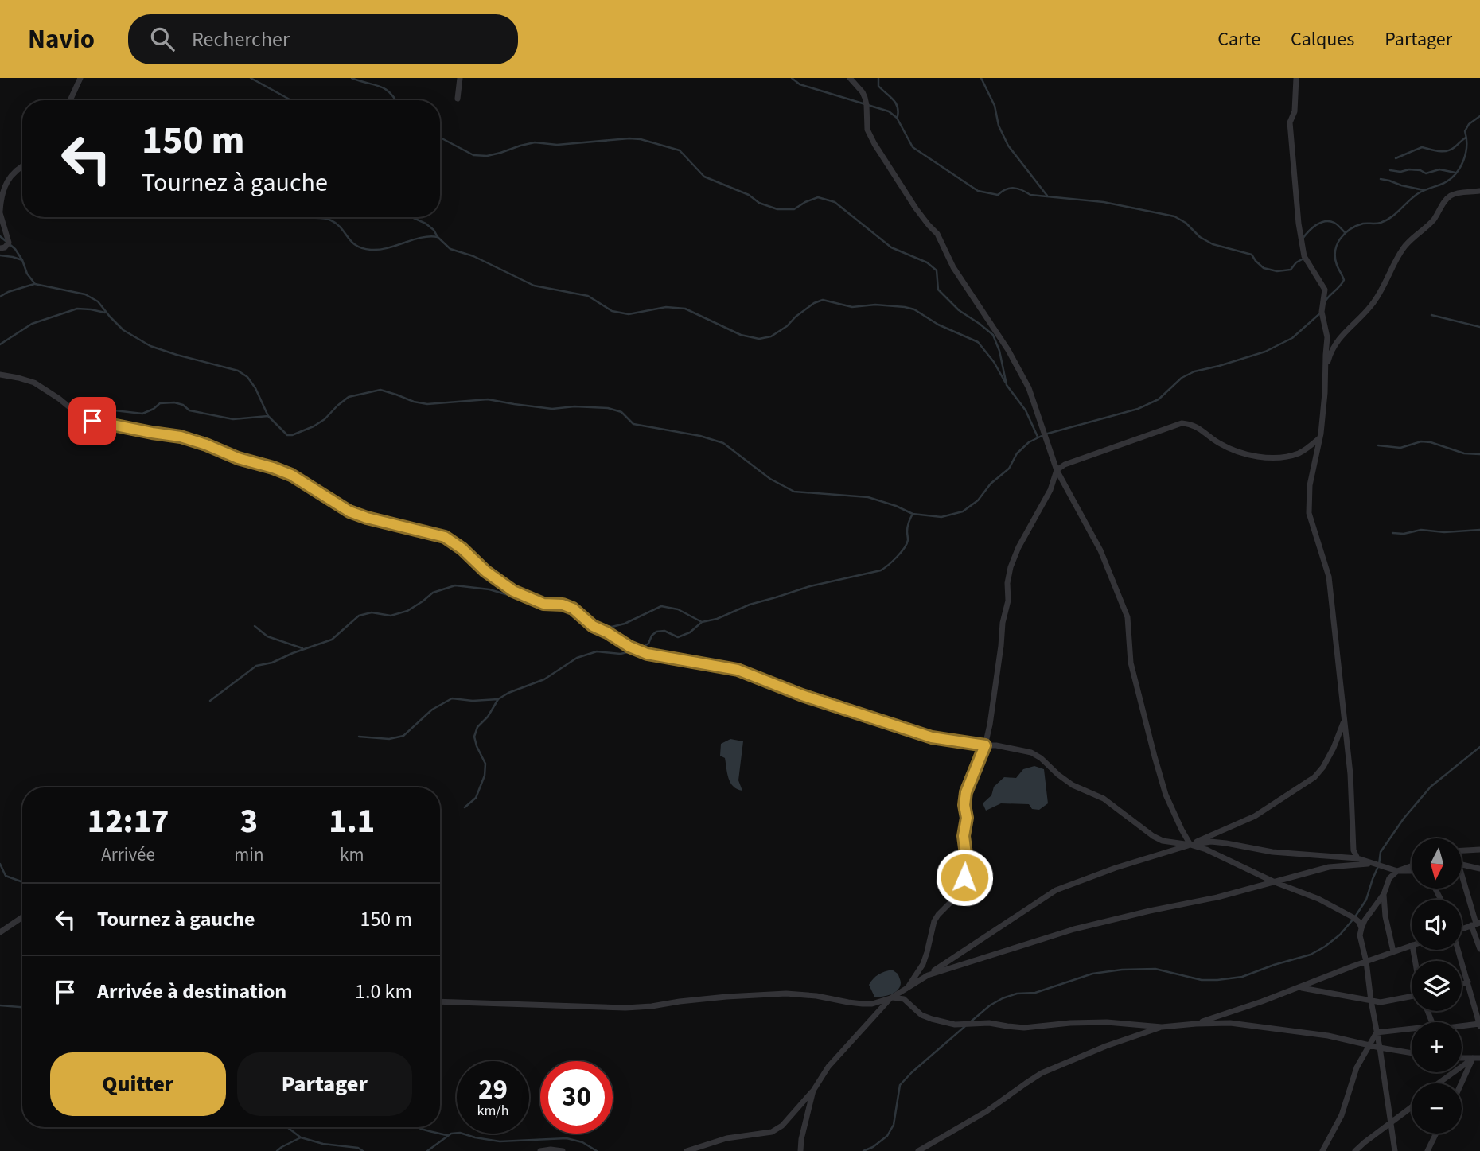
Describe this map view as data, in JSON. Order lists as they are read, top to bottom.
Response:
{
  "north": "bottom",
  "page": {
    "header": "Navio",
    "search": "Rechercher",
    "nav": ["Carte", "Calques", "Partager"],
    "turn": ["150 m", "Tournez à gauche"],
    "eta": [
      "12:17",
      "Arrivée",
      "3",
      "min",
      "1.1",
      "km"
    ],
    "map_buttons": ["+", "−"],
    "list": [
      {
        "name": "Tournez à gauche",
        "value": "150 m"
      },
      {
        "name": "Arrivée à destination",
        "value": "1.0 km"
      }
    ],
    "buttons": ["Quitter", "Partager"],
    "speed": "29 km/h",
    "limit": "30"
  }
}
